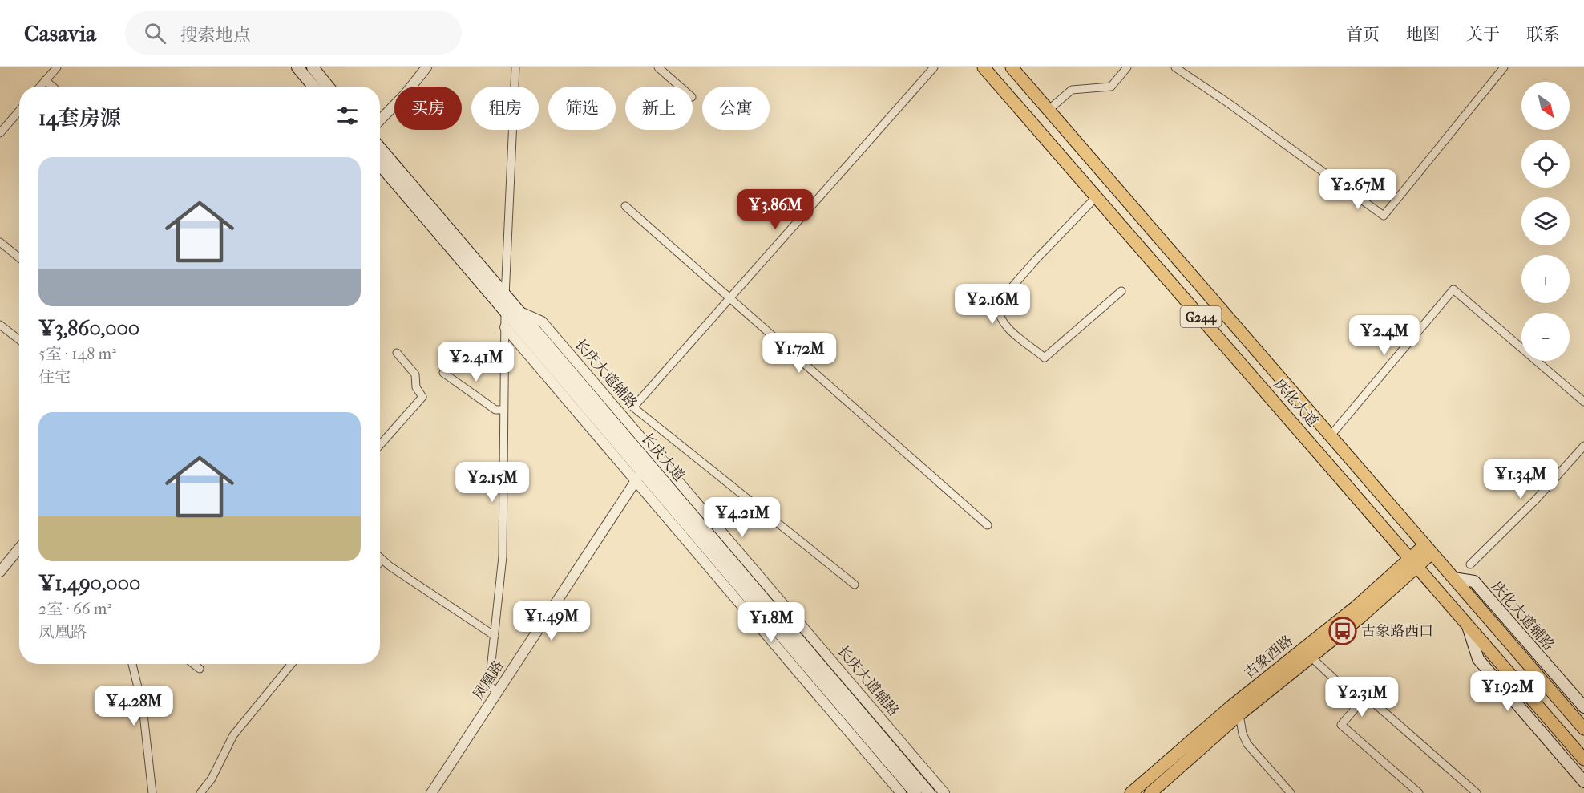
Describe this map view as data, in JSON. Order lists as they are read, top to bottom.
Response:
{
  "streets": {
    "main road": [
      "G244",
      "庆化大道",
      "长庆大道",
      "庆化大道辅路",
      "古象西路"
    ],
    "street": ["长庆大道辅路", "凤凰路"]
  },
  "crossings": [
    ["长庆大道辅路", "长庆大道"],
    ["庆化大道", "庆化大道辅路"],
    ["庆化大道", "古象西路"],
    ["长庆大道", "凤凰路"]
  ],
  "places": {
    "bus stop": ["古象路西口"]
  },
  "north": "bottom right",
  "page": {
    "header": "Casavia",
    "search": "搜索地点",
    "nav": [
      "首页",
      "地图",
      "关于",
      "联系"
    ],
    "map_buttons": ["+", "−"],
    "chip": [
      "买房",
      "租房",
      "筛选",
      "新上",
      "公寓"
    ],
    "heading": "14套房源",
    "list": [
      {
        "name": "¥3,860,000",
        "note": "5室 · 148 m² · 住宅"
      },
      {
        "name": "¥1,490,000",
        "note": "2室 · 66 m² · 凤凰路"
      }
    ],
    "price": [
      "¥2.67M",
      "¥3.86M",
      "¥2.16M",
      "¥2.4M",
      "¥1.72M",
      "¥2.41M",
      "¥1.34M",
      "¥2.15M",
      "¥4.21M",
      "¥1.49M",
      "¥1.8M",
      "¥1.92M",
      "¥2.31M",
      "¥4.28M"
    ]
  }
}
